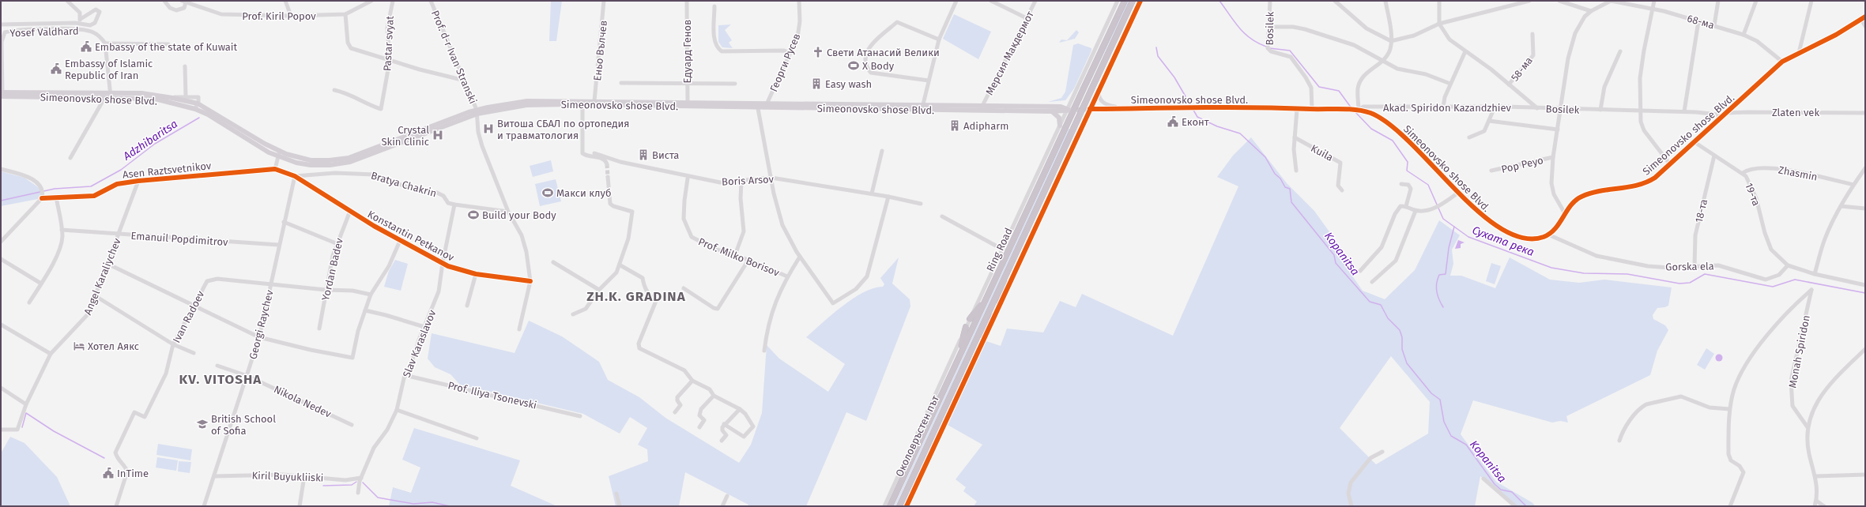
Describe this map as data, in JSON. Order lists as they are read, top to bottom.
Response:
{
  "streets": {
    "highway": ["Ring Road"],
    "main road": ["Simeonovsko shose Blvd."],
    "street": [
      "Prof. Kiril Popov",
      "68-ма",
      "Bosilek",
      "Yosef Valdhard",
      "Pastar svyat",
      "Еньо Вълчев",
      "Едуард Генов",
      "Мерсия Макдермот",
      "Prof. d-r Ivan Stranski",
      "Георги Русев",
      "58-ма",
      "Akad. Spiridon Kazandzhiev",
      "Zlaten vek",
      "Kuila",
      "Pop Peyo",
      "Asen Raztsvetnikov",
      "Zhasmin",
      "Boris Arsov",
      "Bratya Chakrin",
      "19-та",
      "18-та",
      "Konstantin Petkanov",
      "Emanuil Popdimitrov",
      "Prof. Milko Borisov",
      "Gorska ela",
      "Yordan Badev",
      "Angel Karaliychev",
      "Ivan Radoev",
      "Georgi Raychev",
      "Slav Karaslavov",
      "Monah Spiridon",
      "Prof. Iliya Tsonevski",
      "Nikola Nedev",
      "Околовръстен път",
      "Kiril Buyukliiski"
    ]
  },
  "crossings": [
    ["68-ма", "Simeonovsko shose Blvd."],
    ["Bosilek", "58-ма"],
    ["Bosilek", "Simeonovsko shose Blvd."],
    ["Bosilek", "Akad. Spiridon Kazandzhiev"],
    ["Yosef Valdhard", "Simeonovsko shose Blvd."],
    ["Еньо Вълчев", "Simeonovsko shose Blvd."],
    ["Едуард Генов", "Simeonovsko shose Blvd."],
    ["Мерсия Макдермот", "Simeonovsko shose Blvd."],
    ["Prof. d-r Ivan Stranski", "Simeonovsko shose Blvd."],
    ["Prof. d-r Ivan Stranski", "Konstantin Petkanov"],
    ["Георги Русев", "Simeonovsko shose Blvd."],
    ["Simeonovsko shose Blvd.", "Akad. Spiridon Kazandzhiev"],
    ["Simeonovsko shose Blvd.", "Zlaten vek"],
    ["Simeonovsko shose Blvd.", "19-та"],
    ["Simeonovsko shose Blvd.", "Gorska ela"],
    ["Simeonovsko shose Blvd.", "Околовръстен път"],
    ["Asen Raztsvetnikov", "Bratya Chakrin"],
    ["Asen Raztsvetnikov", "Konstantin Petkanov"],
    ["Asen Raztsvetnikov", "Angel Karaliychev"],
    ["Asen Raztsvetnikov", "Georgi Raychev"],
    ["Zhasmin", "19-та"],
    ["Bratya Chakrin", "Konstantin Petkanov"],
    ["Bratya Chakrin", "Georgi Raychev"],
    ["Bratya Chakrin", "Slav Karaslavov"],
    ["19-та", "18-та"],
    ["19-та", "Gorska ela"],
    ["18-та", "Gorska ela"],
    ["Konstantin Petkanov", "Yordan Badev"],
    ["Konstantin Petkanov", "Georgi Raychev"],
    ["Konstantin Petkanov", "Slav Karaslavov"],
    ["Emanuil Popdimitrov", "Angel Karaliychev"],
    ["Emanuil Popdimitrov", "Georgi Raychev"],
    ["Ring Road", "Околовръстен път"],
    ["Yordan Badev", "Ivan Radoev"],
    ["Ivan Radoev", "Georgi Raychev"],
    ["Georgi Raychev", "Nikola Nedev"],
    ["Georgi Raychev", "Kiril Buyukliiski"],
    ["Slav Karaslavov", "Prof. Iliya Tsonevski"],
    ["Slav Karaslavov", "Kiril Buyukliiski"]
  ],
  "districts": ["ZH.K. GRADINA", "KV. VITOSHA"],
  "water": ["Adzhibaritsa", "Сухата река", "Kopanitsa"],
  "places": {
    "public building": [
      "Embassy of the state of Kuwait",
      "Embassy of Islamic Republic of Iran",
      "Еконт",
      "InTime"
    ],
    "church": ["Свети Атанасий Велики"],
    "sports": ["X Body", "Макси клуб", "Build your Body"],
    "building": ["Easy wash", "Adipharm", "Виста"],
    "hospital": ["Витоша СБАЛ по ортопедия и травматология", "Crystal Skin Clinic"],
    "hotel": ["Хотел Аякс"],
    "school or university": ["British School of Sofia"]
  }
}
